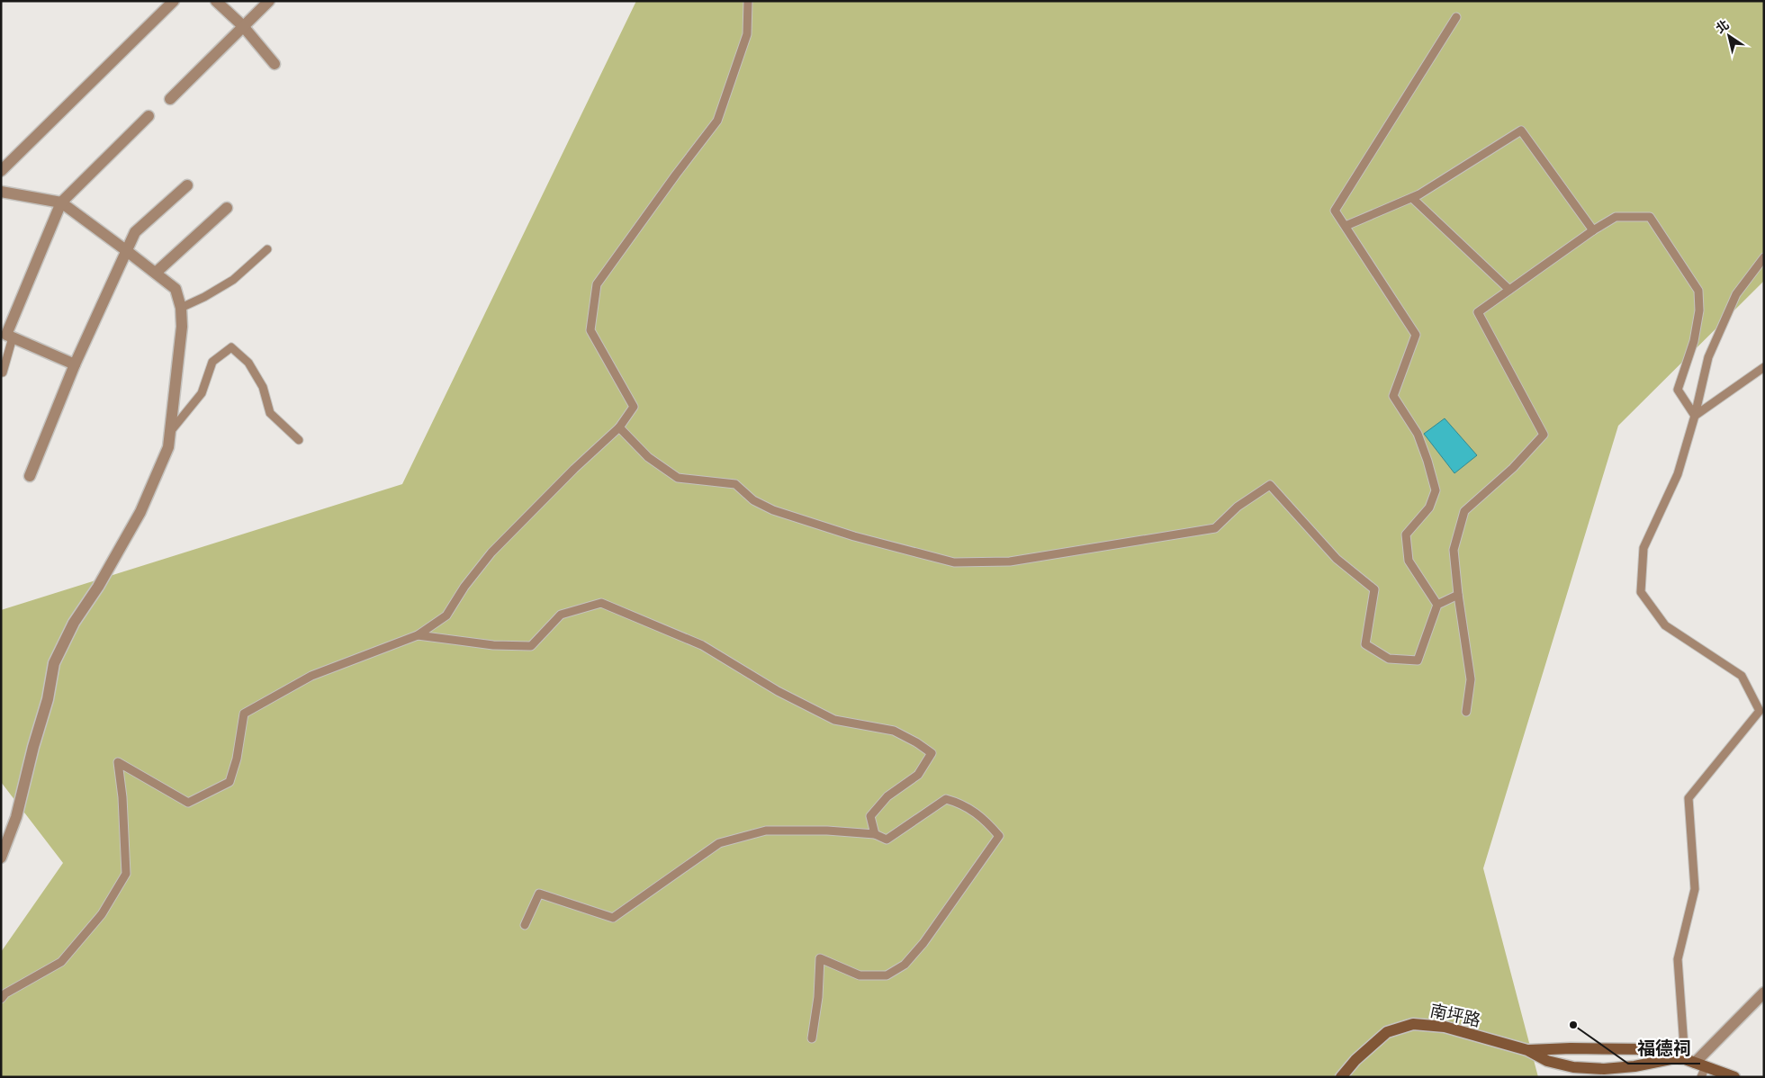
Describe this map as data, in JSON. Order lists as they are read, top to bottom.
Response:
{
  "streets": {
    "street": ["南坪路"]
  },
  "places": ["福德祠"],
  "north": "top left"
}
